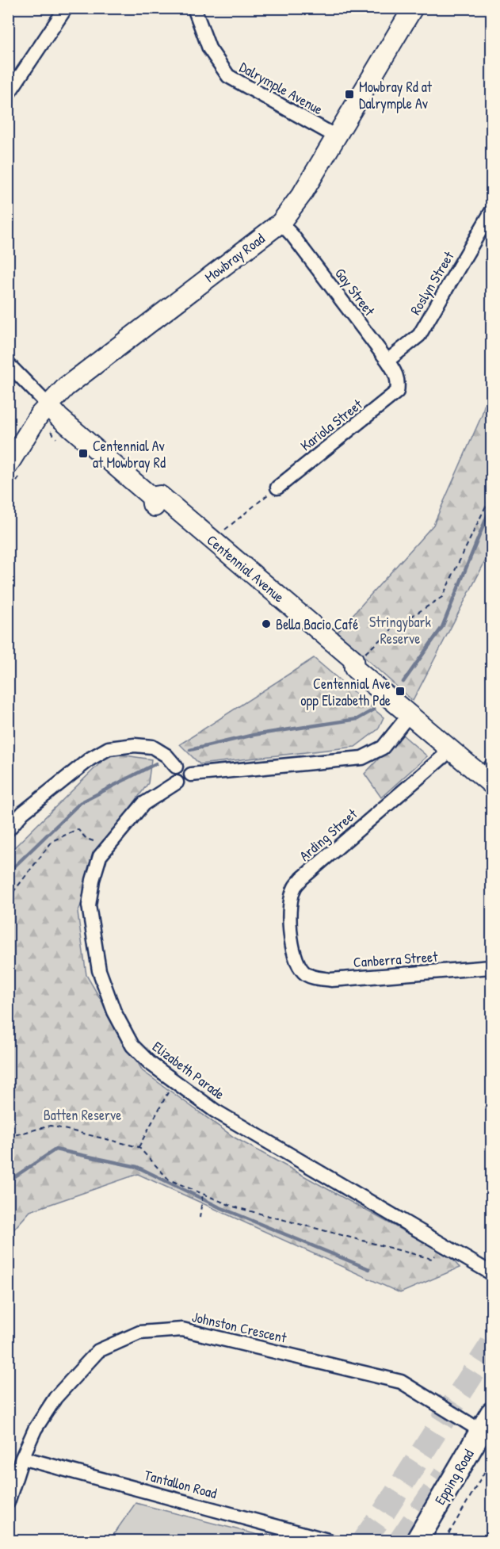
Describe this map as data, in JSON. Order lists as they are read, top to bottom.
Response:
{
  "streets": {
    "main road": ["Mowbray Road", "Centennial Avenue", "Epping Road"],
    "street": [
      "Dalrymple Avenue",
      "Roslyn Street",
      "Gay Street",
      "Kariola Street",
      "Arding Street",
      "Canberra Street",
      "Elizabeth Parade",
      "Johnston Crescent",
      "Tantallon Road"
    ]
  },
  "crossings": [
    ["Dalrymple Avenue", "Mowbray Road"],
    ["Mowbray Road", "Gay Street"],
    ["Mowbray Road", "Centennial Avenue"],
    ["Roslyn Street", "Gay Street"],
    ["Gay Street", "Kariola Street"],
    ["Centennial Avenue", "Arding Street"],
    ["Arding Street", "Canberra Street"],
    ["Johnston Crescent", "Epping Road"],
    ["Johnston Crescent", "Tantallon Road"]
  ],
  "parks": ["Stringybark Reserve", "Batten Reserve"],
  "places": {
    "transit": ["Mowbray Rd at Dalrymple Av", "Centennial Av at Mowbray Rd", "Centennial Ave opp Elizabeth Pde"],
    "other": ["Bella Bacio Café"]
  }
}
